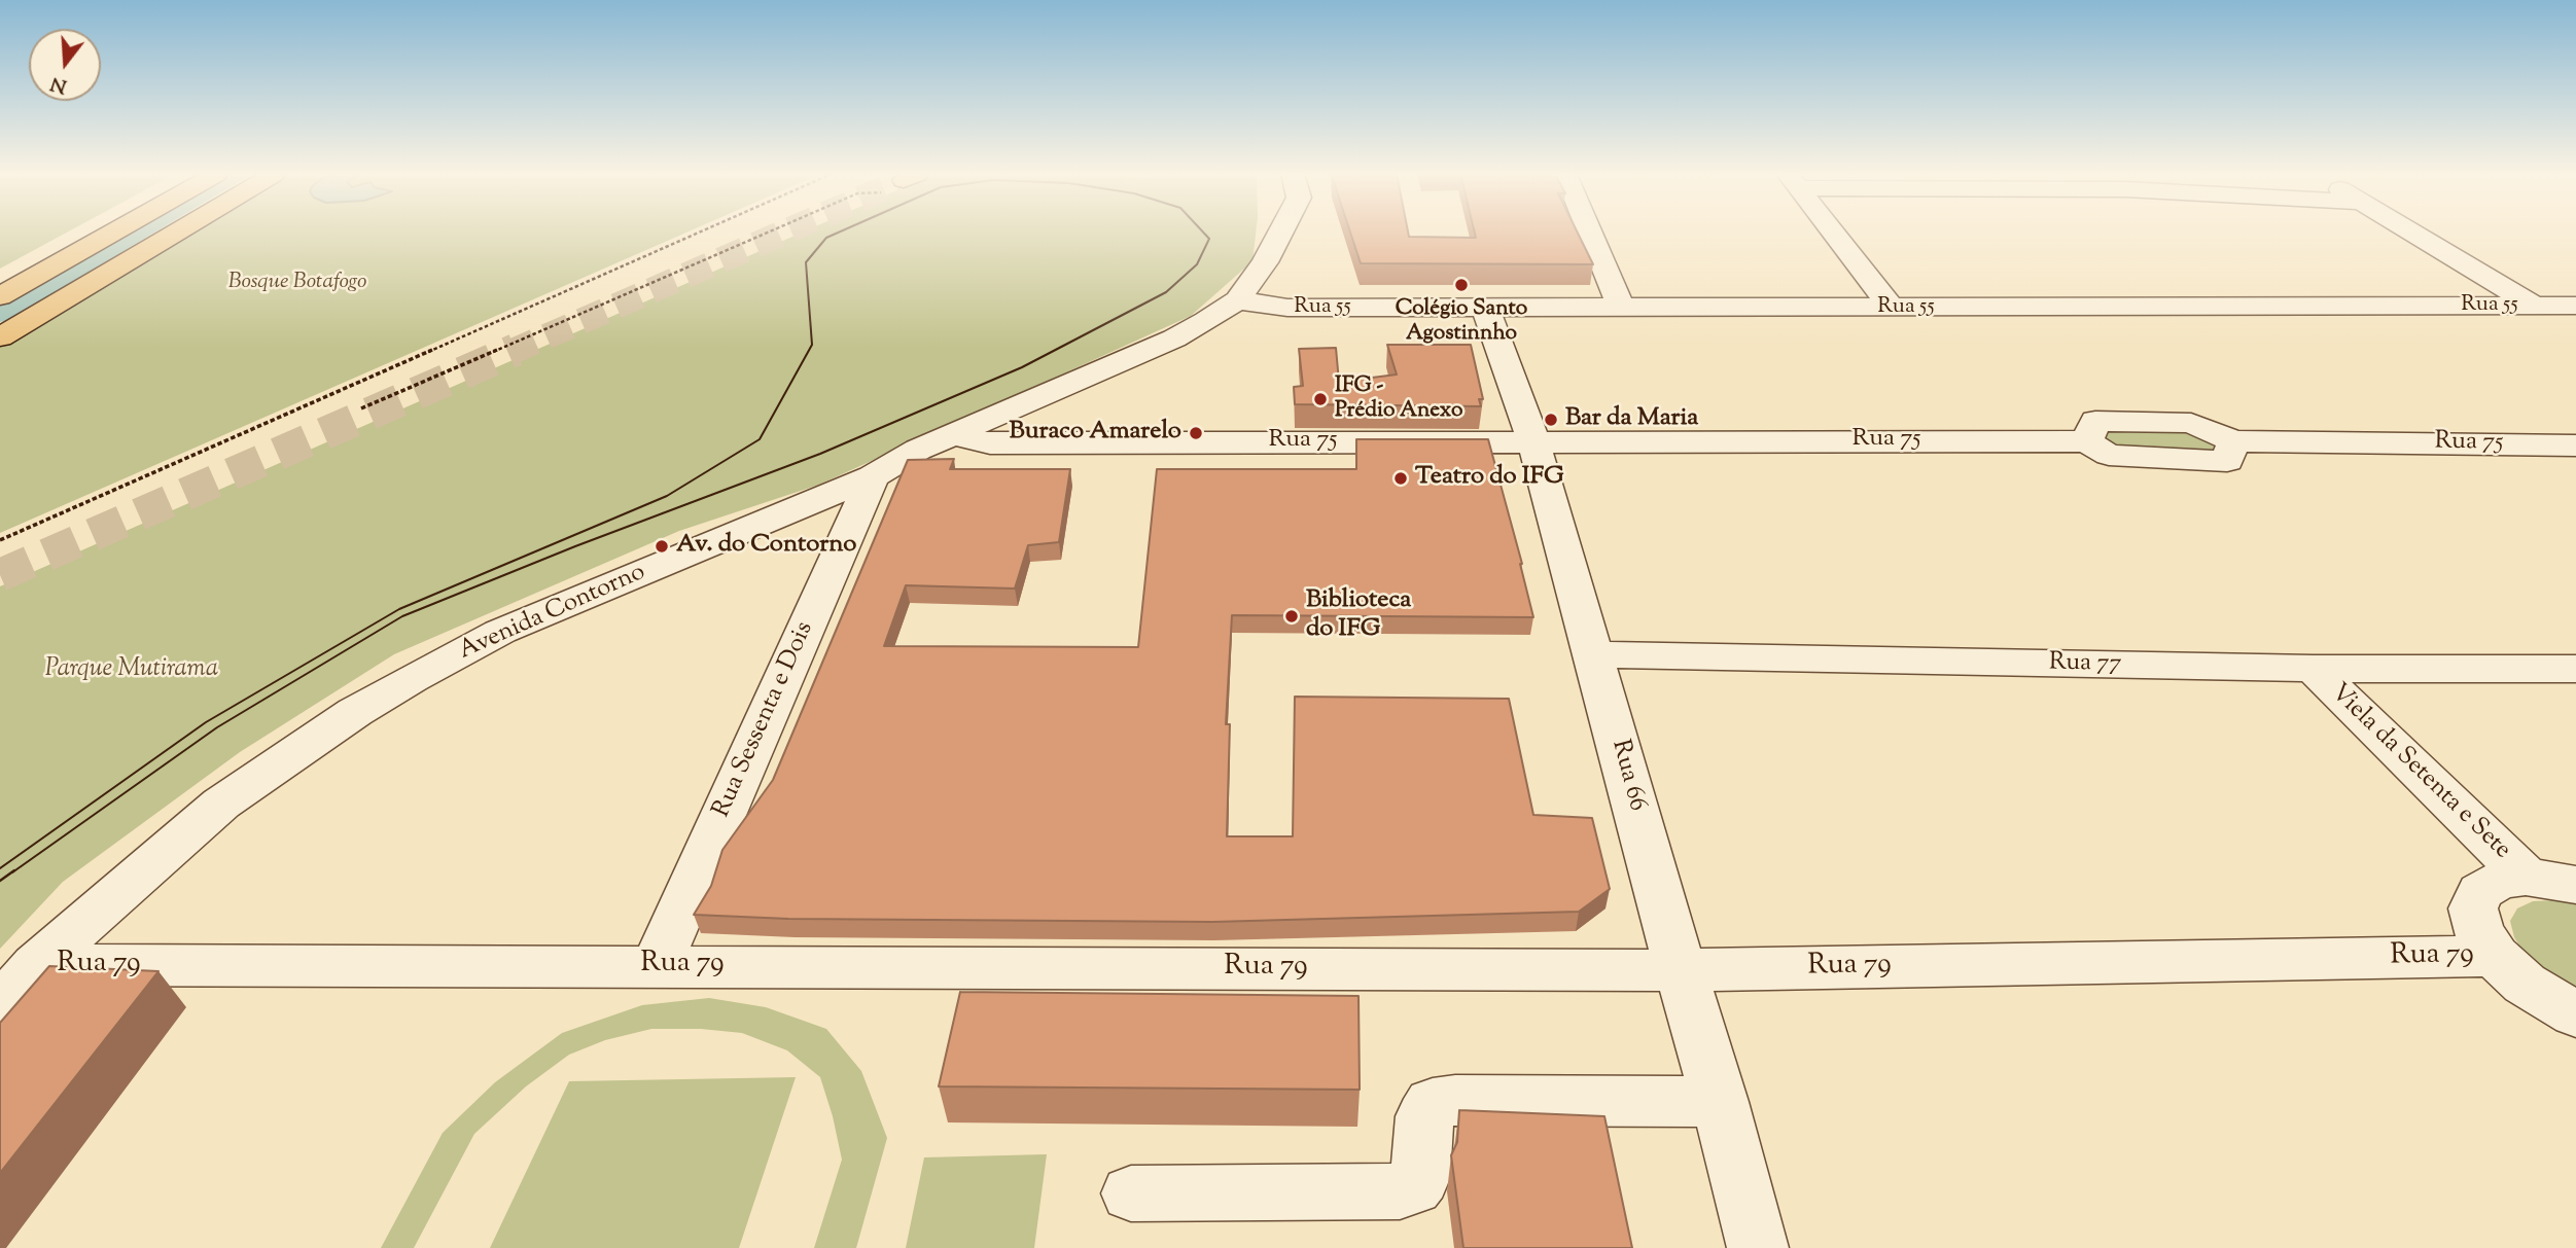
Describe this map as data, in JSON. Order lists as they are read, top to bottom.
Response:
{
  "streets": {
    "street": [
      "Rua 55",
      "Rua 75",
      "Avenida Contorno",
      "Rua 77",
      "Rua Sessenta e Dois",
      "Viela da Setenta e Sete",
      "Rua 66",
      "Rua 79"
    ]
  },
  "crossings": [
    ["Rua 55", "Avenida Contorno"],
    ["Rua 55", "Rua 66"],
    ["Rua 75", "Avenida Contorno"],
    ["Rua 75", "Rua 66"],
    ["Avenida Contorno", "Rua Sessenta e Dois"],
    ["Avenida Contorno", "Rua 79"],
    ["Rua 77", "Viela da Setenta e Sete"],
    ["Rua 77", "Rua 66"],
    ["Rua Sessenta e Dois", "Rua 79"],
    ["Rua 66", "Rua 79"]
  ],
  "parks": ["Bosque Botafogo", "Parque Mutirama"],
  "places": [
    "Colégio Santo Agostinnho",
    "IFG - Prédio Anexo",
    "Bar da Maria",
    "Buraco Amarelo",
    "Teatro do IFG",
    "Av. do Contorno",
    "Biblioteca do IFG"
  ],
  "north": "bottom"
}
